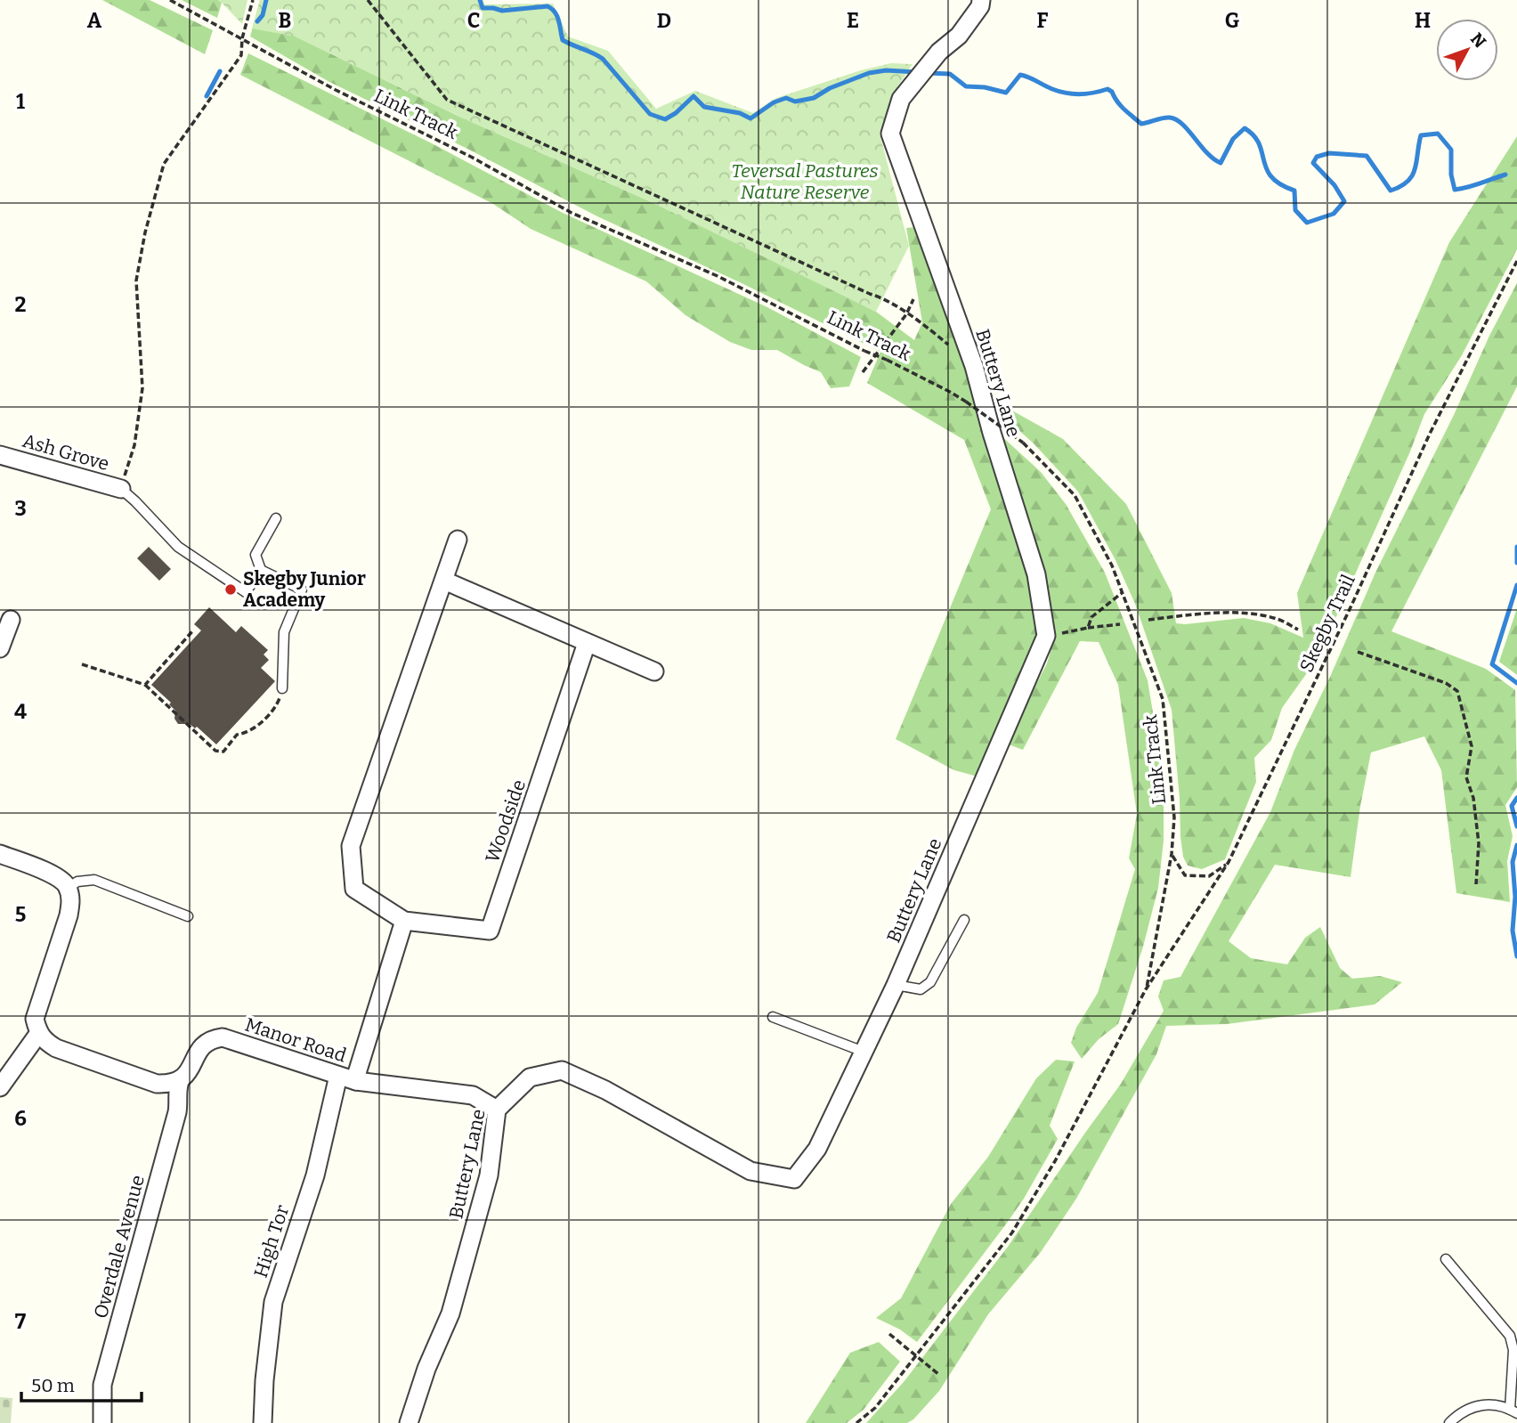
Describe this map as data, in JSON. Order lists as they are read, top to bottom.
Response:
{
  "streets": {
    "street": [
      "Buttery Lane",
      "Ash Grove",
      "Woodside",
      "Manor Road",
      "High Tor",
      "Overdale Avenue"
    ],
    "path": ["Link Track", "Skegby Trail"]
  },
  "crossings": [
    ["Link Track", "Skegby Trail"],
    ["Buttery Lane", "Manor Road"],
    ["Manor Road", "High Tor"],
    ["Manor Road", "Overdale Avenue"]
  ],
  "parks": ["Teversal Pastures Nature Reserve"],
  "places": ["Skegby Junior Academy"],
  "scale_bar": "50 m",
  "north": "top right",
  "grid": {
    "columns": [
      "A",
      "B",
      "C",
      "D",
      "E",
      "F",
      "G",
      "H"
    ],
    "rows": [
      "1",
      "2",
      "3",
      "4",
      "5",
      "6",
      "7"
    ]
  }
}
